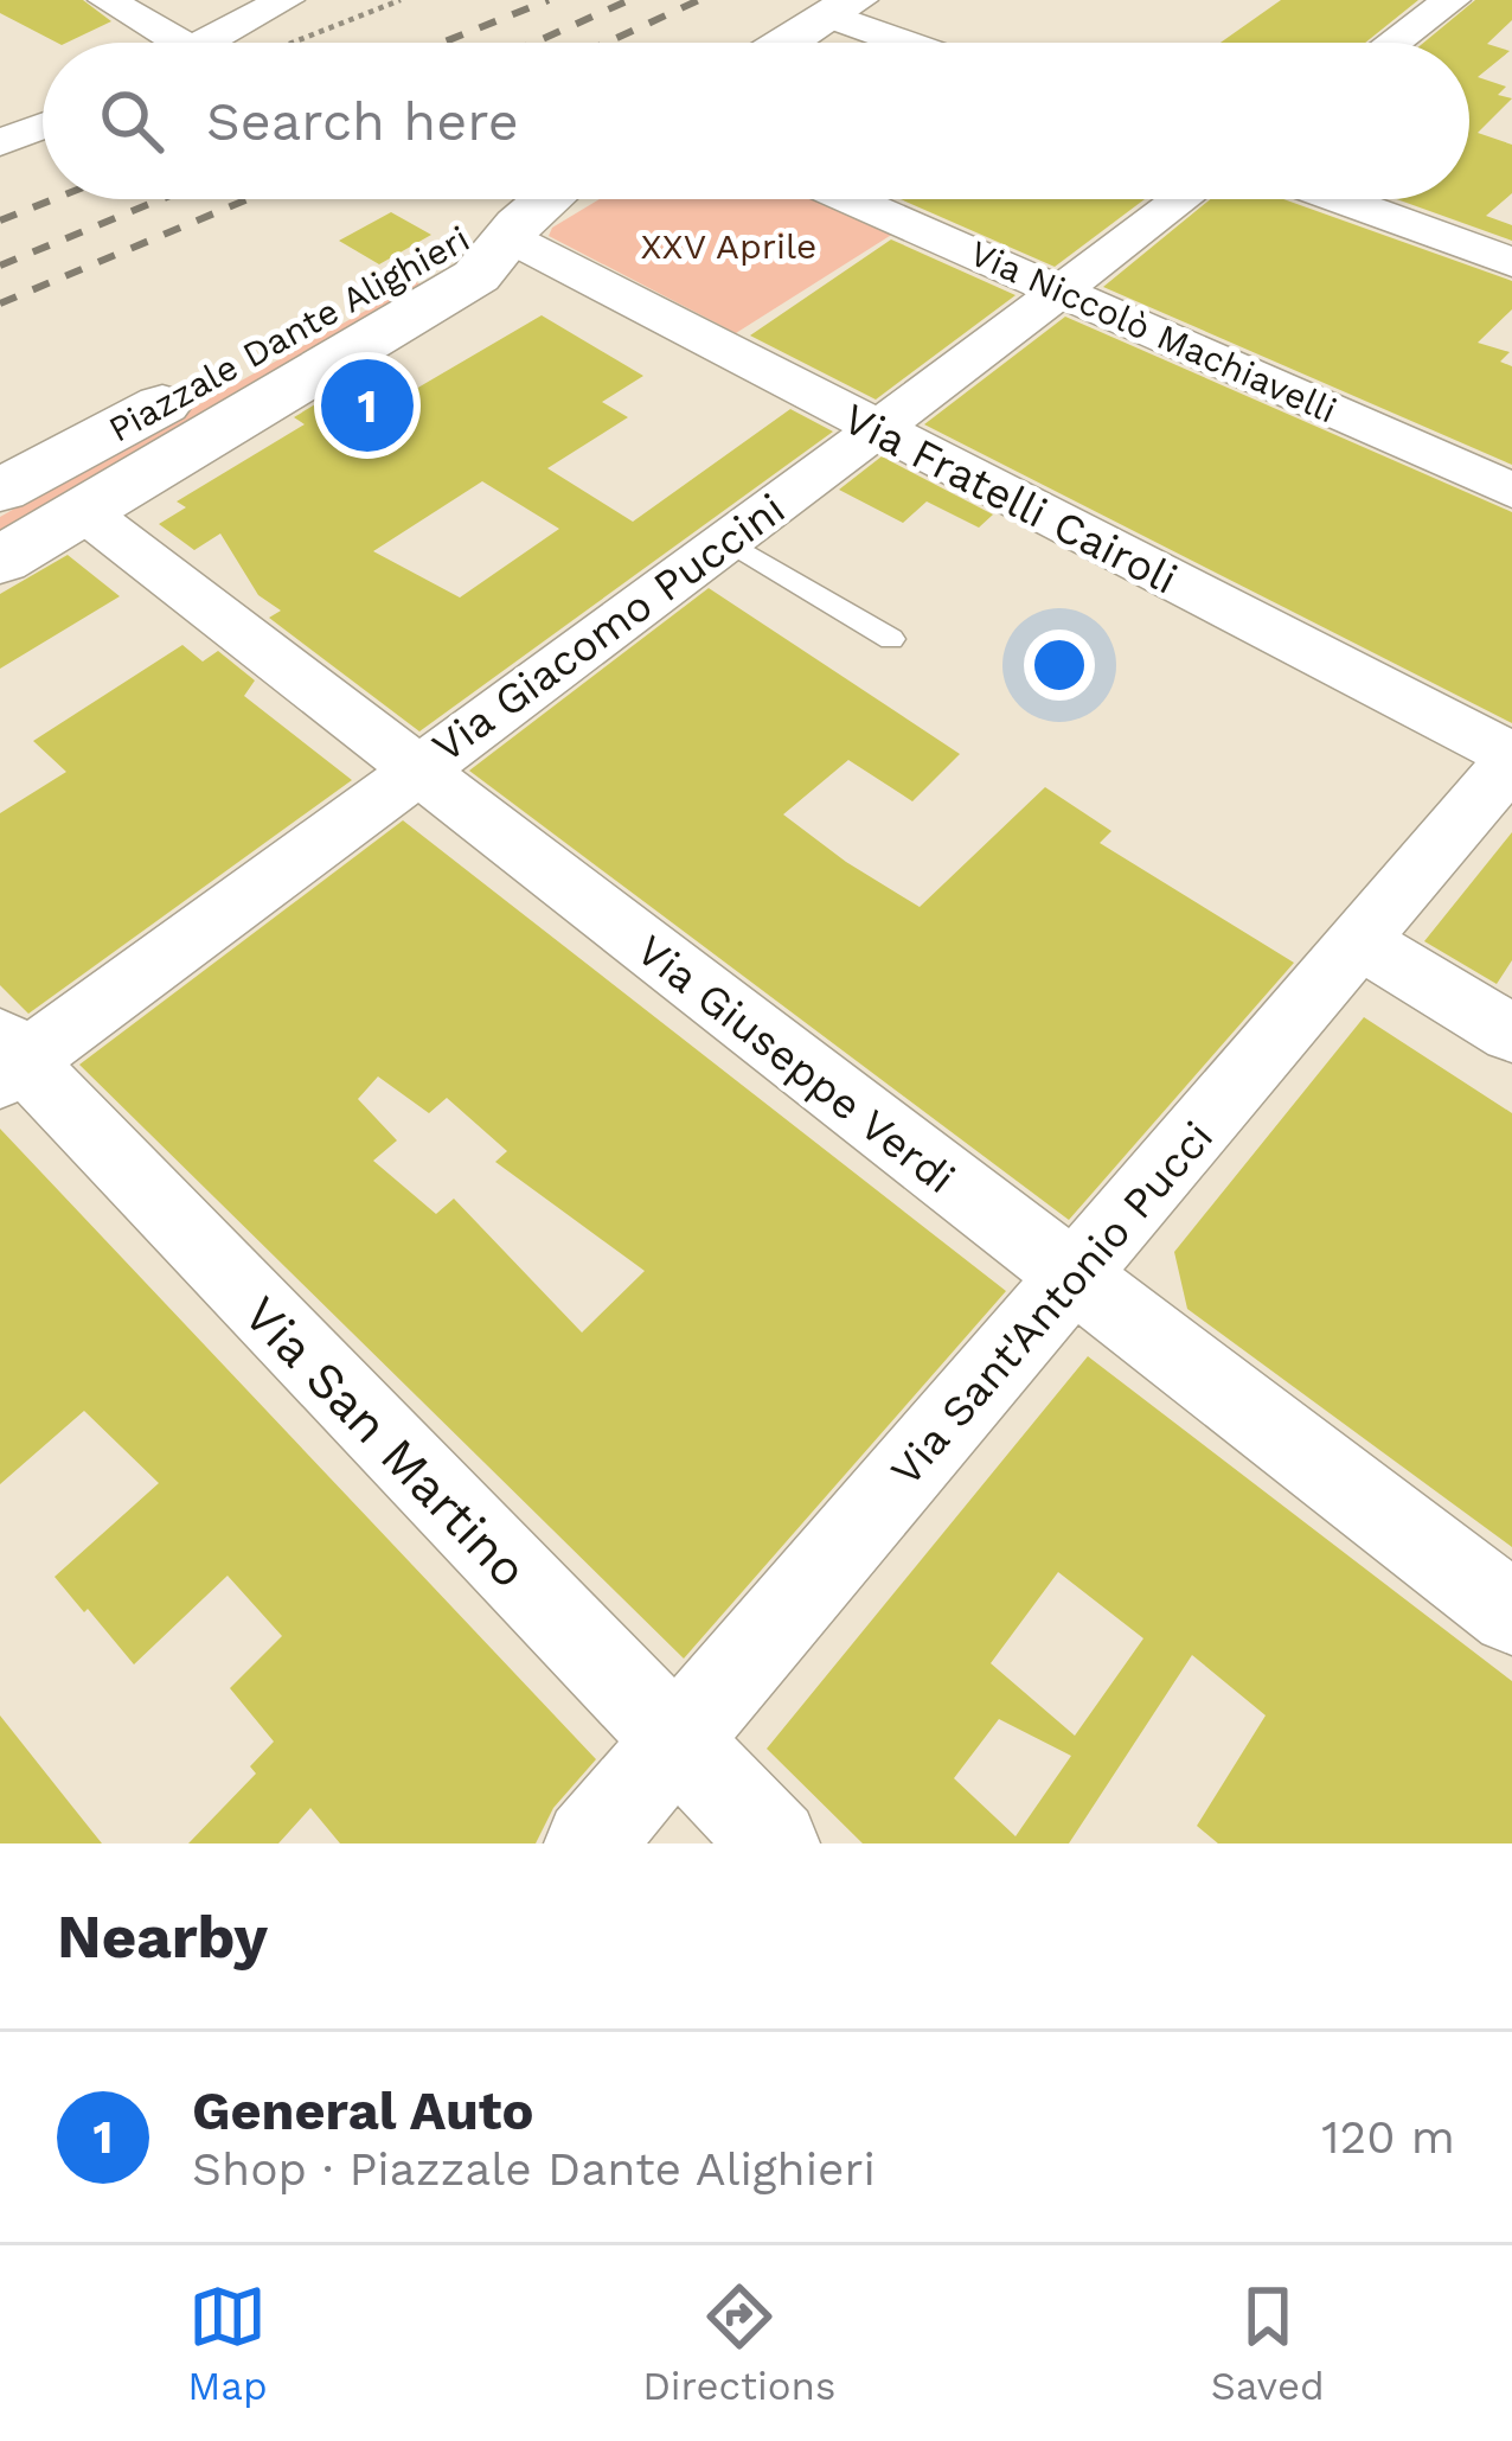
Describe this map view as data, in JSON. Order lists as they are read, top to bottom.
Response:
{
  "streets": {
    "street": [
      "Via Niccolò Machiavelli",
      "Piazzale Dante Alighieri",
      "Via Fratelli Cairoli",
      "Via Giacomo Puccini",
      "Via Giuseppe Verdi",
      "Via Sant'Antonio Pucci",
      "Via San Martino"
    ]
  },
  "crossings": [
    ["Via Niccolò Machiavelli", "Via Giacomo Puccini"],
    ["Piazzale Dante Alighieri", "Via Fratelli Cairoli"],
    ["Piazzale Dante Alighieri", "Via Giuseppe Verdi"],
    ["Via Fratelli Cairoli", "Via Giacomo Puccini"],
    ["Via Fratelli Cairoli", "Via Sant'Antonio Pucci"],
    ["Via Giacomo Puccini", "Via Giuseppe Verdi"],
    ["Via Giacomo Puccini", "Via San Martino"],
    ["Via Giuseppe Verdi", "Via Sant'Antonio Pucci"],
    ["Via Sant'Antonio Pucci", "Via San Martino"]
  ],
  "parks": ["XXV Aprile"],
  "page": {
    "search": "Search here",
    "pins": "1",
    "heading": "Nearby",
    "list": [
      {
        "mark": "1",
        "name": "General Auto",
        "note": "Shop · Piazzale Dante Alighieri",
        "value": "120 m"
      }
    ],
    "nav": ["Map", "Directions", "Saved"]
  }
}
